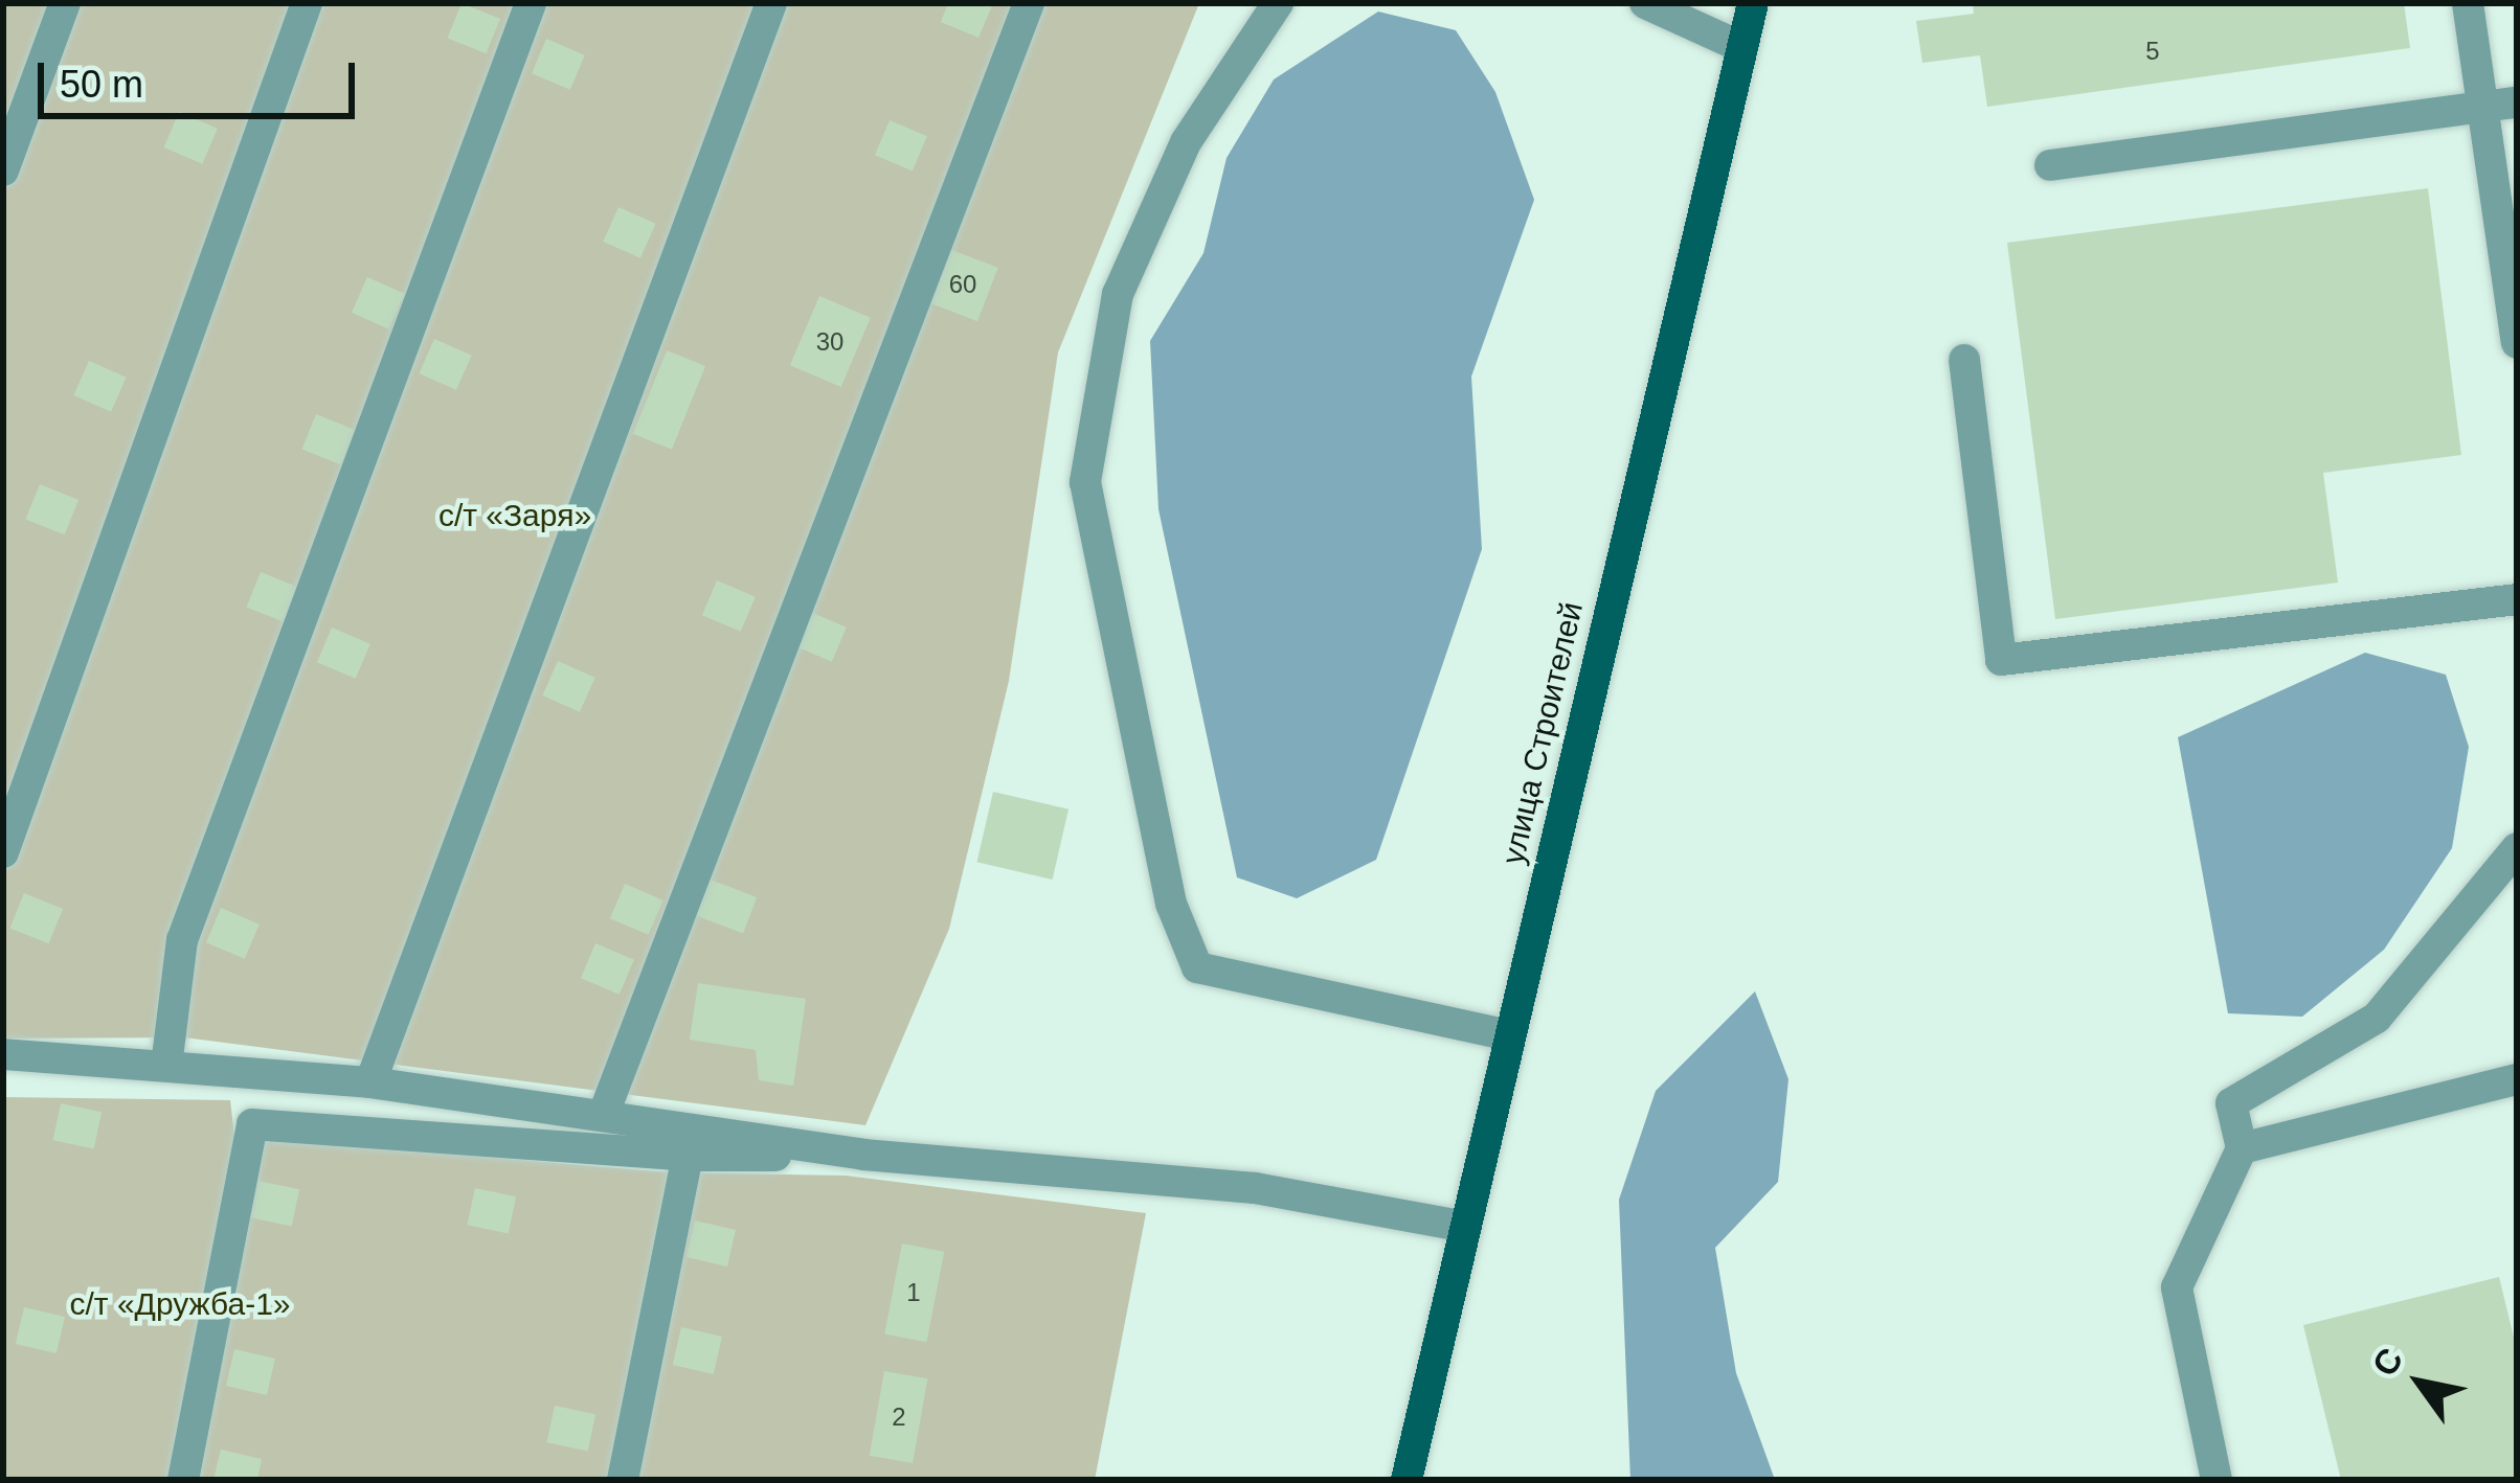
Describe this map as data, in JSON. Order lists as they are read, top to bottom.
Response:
{
  "streets": {
    "main road": ["улица Строителей"]
  },
  "parks": ["с/т «Заря»", "с/т «Дружба-1»"],
  "house_numbers": [
    "5",
    "60",
    "30",
    "1",
    "2"
  ],
  "scale_bar": "50 m",
  "north": "top left"
}
